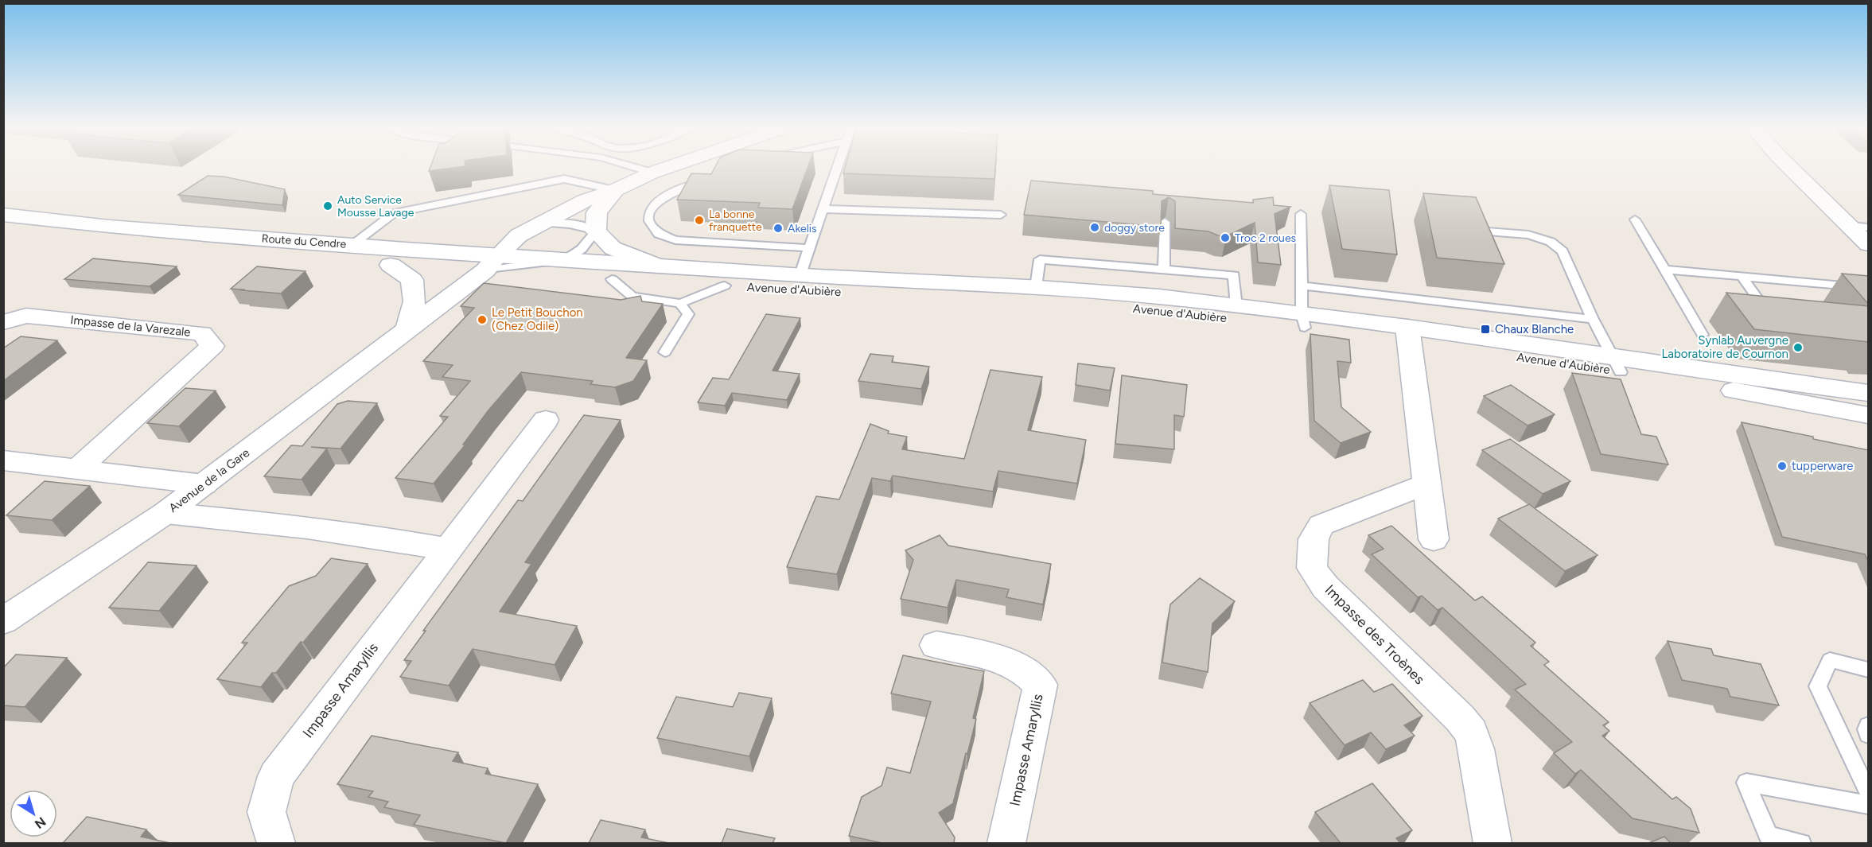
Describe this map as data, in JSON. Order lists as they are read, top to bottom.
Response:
{
  "streets": {
    "main road": [
      "Route du Cendre",
      "Avenue d'Aubière",
      "Impasse de la Varezale",
      "Avenue de la Gare",
      "Impasse des Troènes",
      "Impasse Amaryllis"
    ]
  },
  "crossings": [
    ["Route du Cendre", "Avenue d'Aubière"],
    ["Route du Cendre", "Avenue de la Gare"],
    ["Avenue d'Aubière", "Avenue de la Gare"]
  ],
  "places": {
    "other": [
      "Auto Service Mousse Lavage",
      "La bonne franquette",
      "doggy store",
      "Akelis",
      "Troc 2 roues",
      "Le Petit Bouchon (Chez Odile)",
      "Synlab Auvergne Laboratoire de Cournon",
      "tupperware"
    ],
    "transit": ["Chaux Blanche"]
  },
  "north": "bottom right"
}
